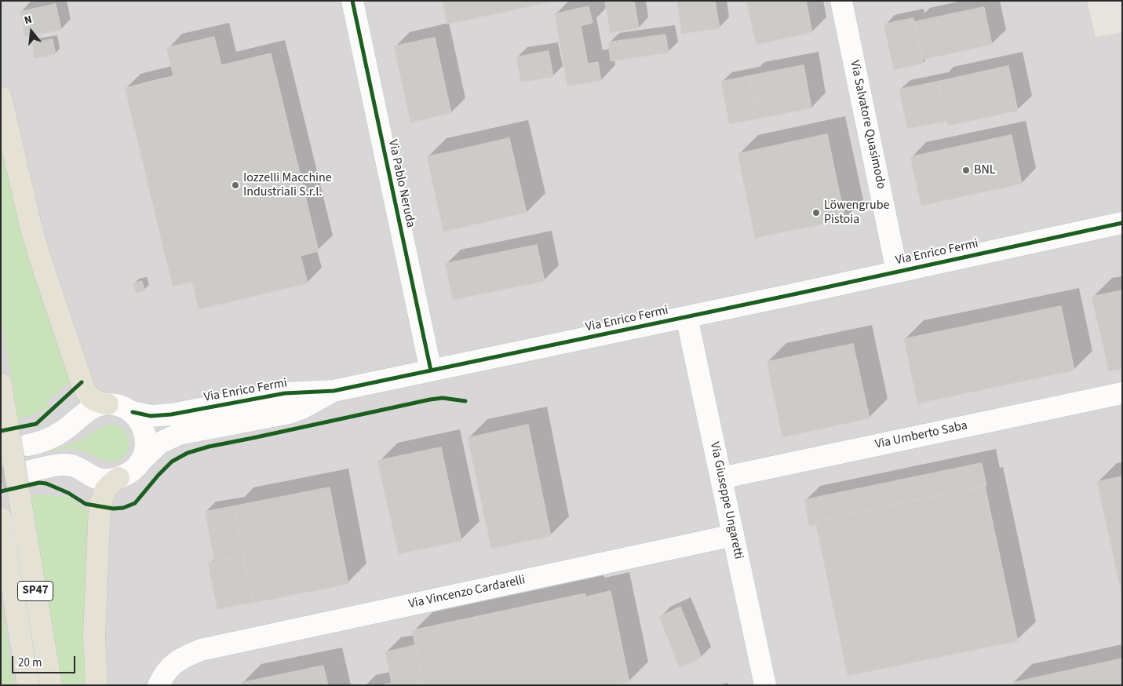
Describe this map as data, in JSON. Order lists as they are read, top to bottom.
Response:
{
  "streets": {
    "main road": ["SP47"],
    "street": [
      "Via Salvatore Quasimodo",
      "Via Pablo Neruda",
      "Via Enrico Fermi",
      "Via Umberto Saba",
      "Via Giuseppe Ungaretti",
      "Via Vincenzo Cardarelli"
    ]
  },
  "crossings": [
    ["Via Salvatore Quasimodo", "Via Enrico Fermi"],
    ["Via Pablo Neruda", "Via Enrico Fermi"],
    ["Via Enrico Fermi", "Via Giuseppe Ungaretti"],
    ["Via Umberto Saba", "Via Giuseppe Ungaretti"],
    ["Via Giuseppe Ungaretti", "Via Vincenzo Cardarelli"]
  ],
  "places": ["BNL", "Iozzelli Macchine Industriali S.r.l.", "Löwengrube Pistoia"],
  "scale_bar": "20 m",
  "north": "top"
}
